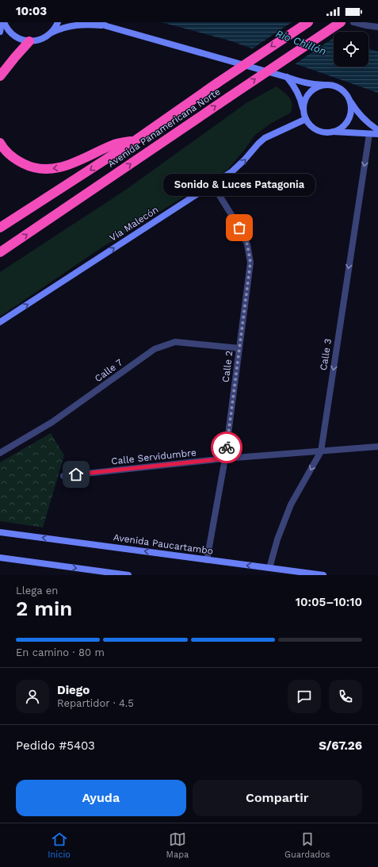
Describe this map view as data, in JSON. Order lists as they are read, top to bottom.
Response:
{
  "streets": {
    "highway": ["Avenida Panamericana Norte"],
    "main road": ["Vía Malecón", "Avenida Paucartambo"],
    "street": [
      "Calle 3",
      "Calle 2",
      "Calle 7",
      "Calle Servidumbre"
    ]
  },
  "crossings": [
    ["Vía Malecón", "Calle 2"],
    ["Calle 3", "Calle Servidumbre"],
    ["Calle 3", "Avenida Paucartambo"],
    ["Calle 2", "Calle 7"],
    ["Calle 2", "Calle Servidumbre"],
    ["Calle 2", "Avenida Paucartambo"]
  ],
  "one_way": ["Vía Malecón", "Calle 3"],
  "water": ["Río Chillón"],
  "places": ["Sonido & Luces Patagonia"],
  "page": {
    "status": "10:03",
    "bubble": "Sonido & Luces Patagonia",
    "heading": ["2 min", "Llega en", "10:05–10:10"],
    "panel": [
      "Diego",
      "Repartidor · 4.5",
      "Pedido #5403",
      "S/67.26"
    ],
    "bar": "En camino · 80 m",
    "buttons": ["Ayuda", "Compartir"],
    "tabs": ["Inicio", "Mapa", "Guardados"]
  }
}
